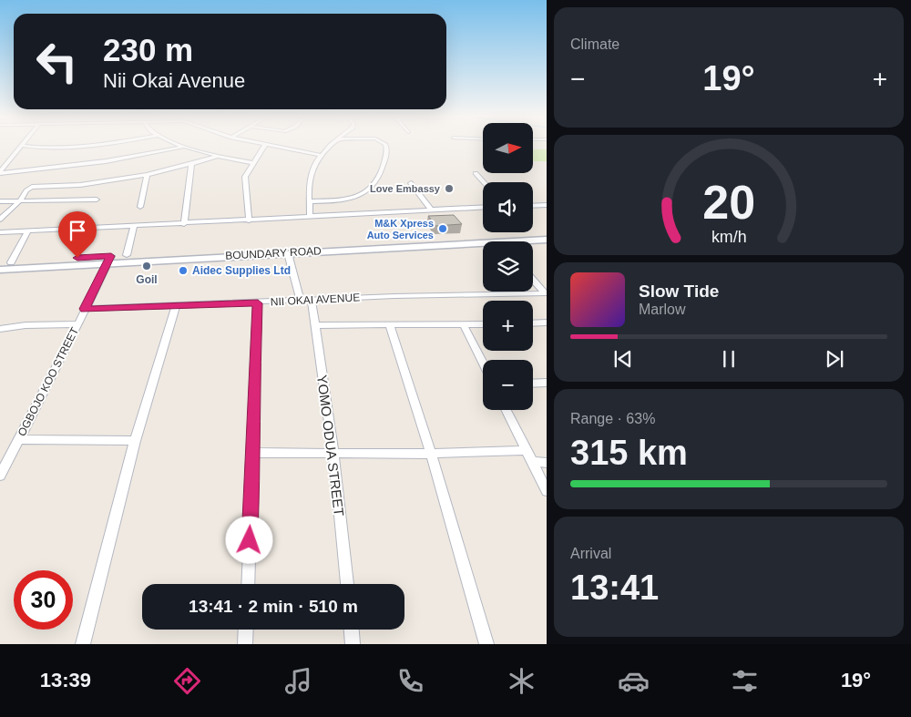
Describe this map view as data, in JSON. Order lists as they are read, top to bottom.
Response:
{
  "streets": {
    "main road": ["BOUNDARY ROAD"],
    "street": ["NII OKAI AVENUE", "OGBOJO KOO STREET", "YOMO ODUA STREET"]
  },
  "crossings": [
    ["BOUNDARY ROAD", "OGBOJO KOO STREET"],
    ["NII OKAI AVENUE", "OGBOJO KOO STREET"],
    ["NII OKAI AVENUE", "YOMO ODUA STREET"]
  ],
  "places": [
    "Love Embassy",
    "M&K Xpress Auto Services",
    "Goil",
    "Aidec Supplies Ltd"
  ],
  "north": "right",
  "page": {
    "tile": [
      "Climate",
      ["Range · 63%", "315 km"],
      ["Arrival", "13:41"]
    ],
    "turn": ["230 m", "Nii Okai Avenue"],
    "heat": ["−", "19°", "+"],
    "map_buttons": ["+", "−"],
    "song": ["Slow Tide", "Marlow"],
    "limit": "30",
    "trip": "13:41 · 2 min · 510 m",
    "tabs": ["13:39", "19°"],
    "gauge": ["20", "km/h"]
  }
}
